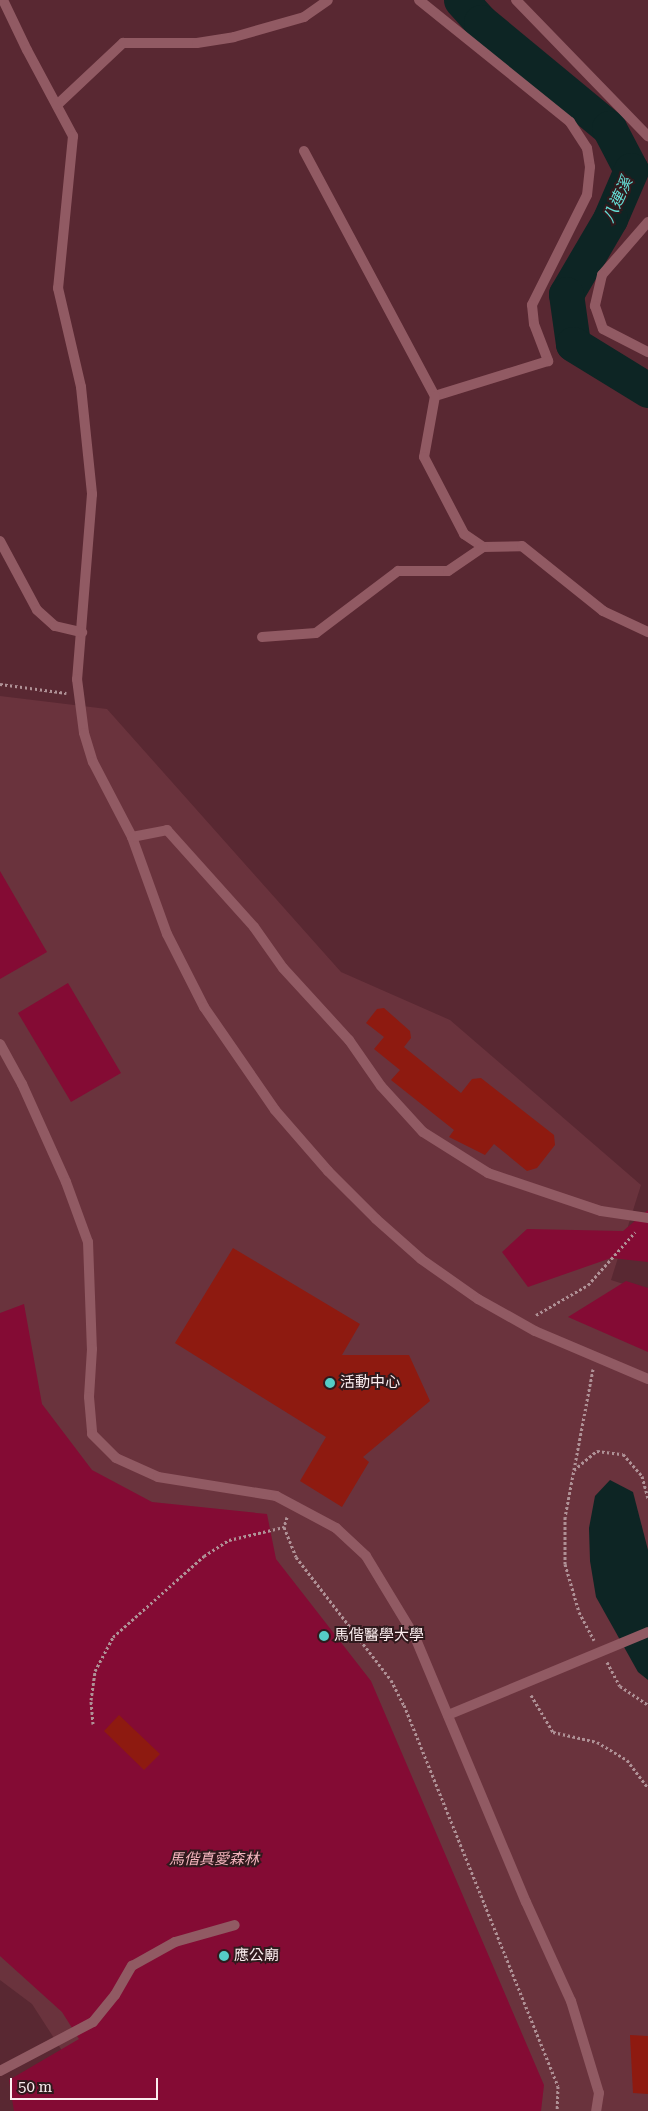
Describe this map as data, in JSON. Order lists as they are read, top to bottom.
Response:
{
  "water": ["八連溪"],
  "parks": ["馬偕真愛森林"],
  "places": ["活動中心", "馬偕醫學大學", "應公廟"],
  "scale_bar": "50 m"
}
